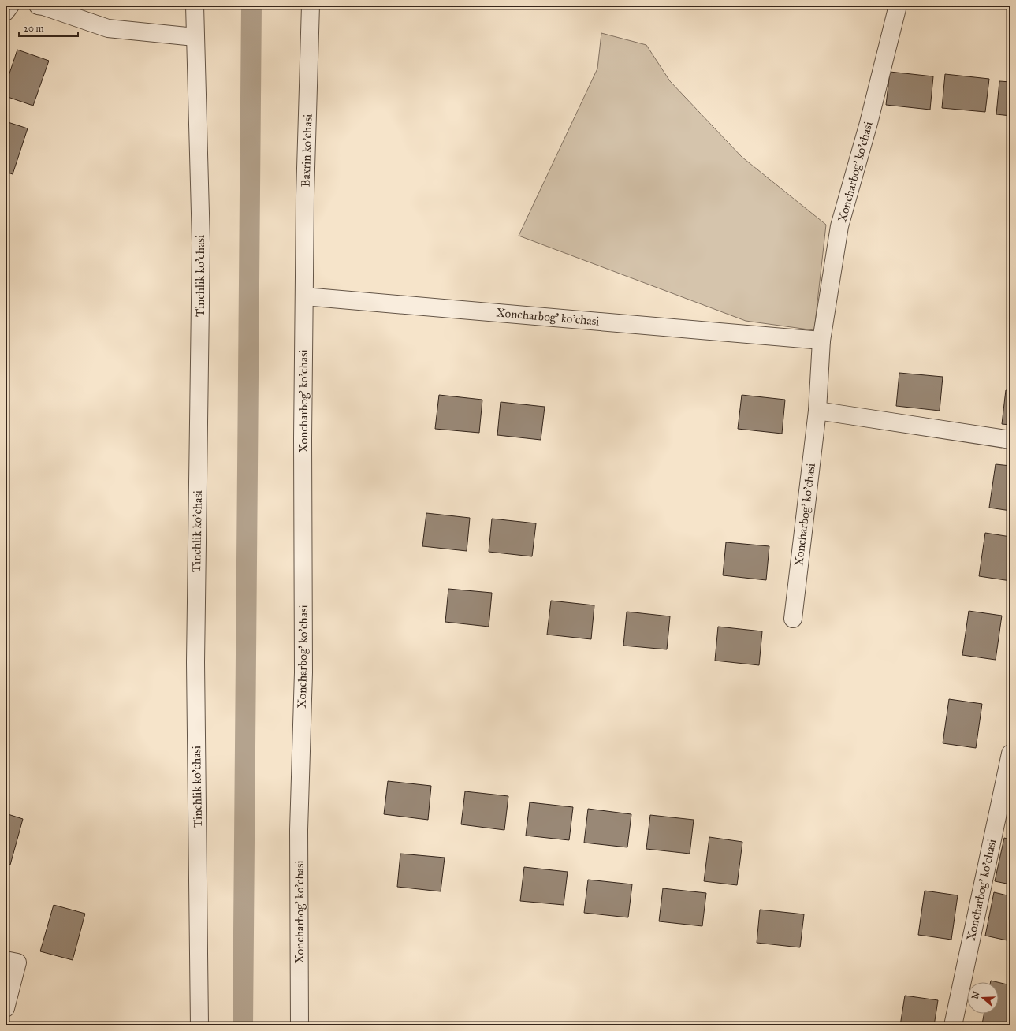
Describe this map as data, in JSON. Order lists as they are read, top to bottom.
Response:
{
  "streets": {
    "street": ["Baxrin ko'chasi", "Xoncharbog' ko'chasi", "Tinchlik ko'chasi"]
  },
  "crossings": [
    ["Baxrin ko'chasi", "Xoncharbog' ko'chasi"]
  ],
  "scale_bar": "20 m",
  "north": "left"
}
